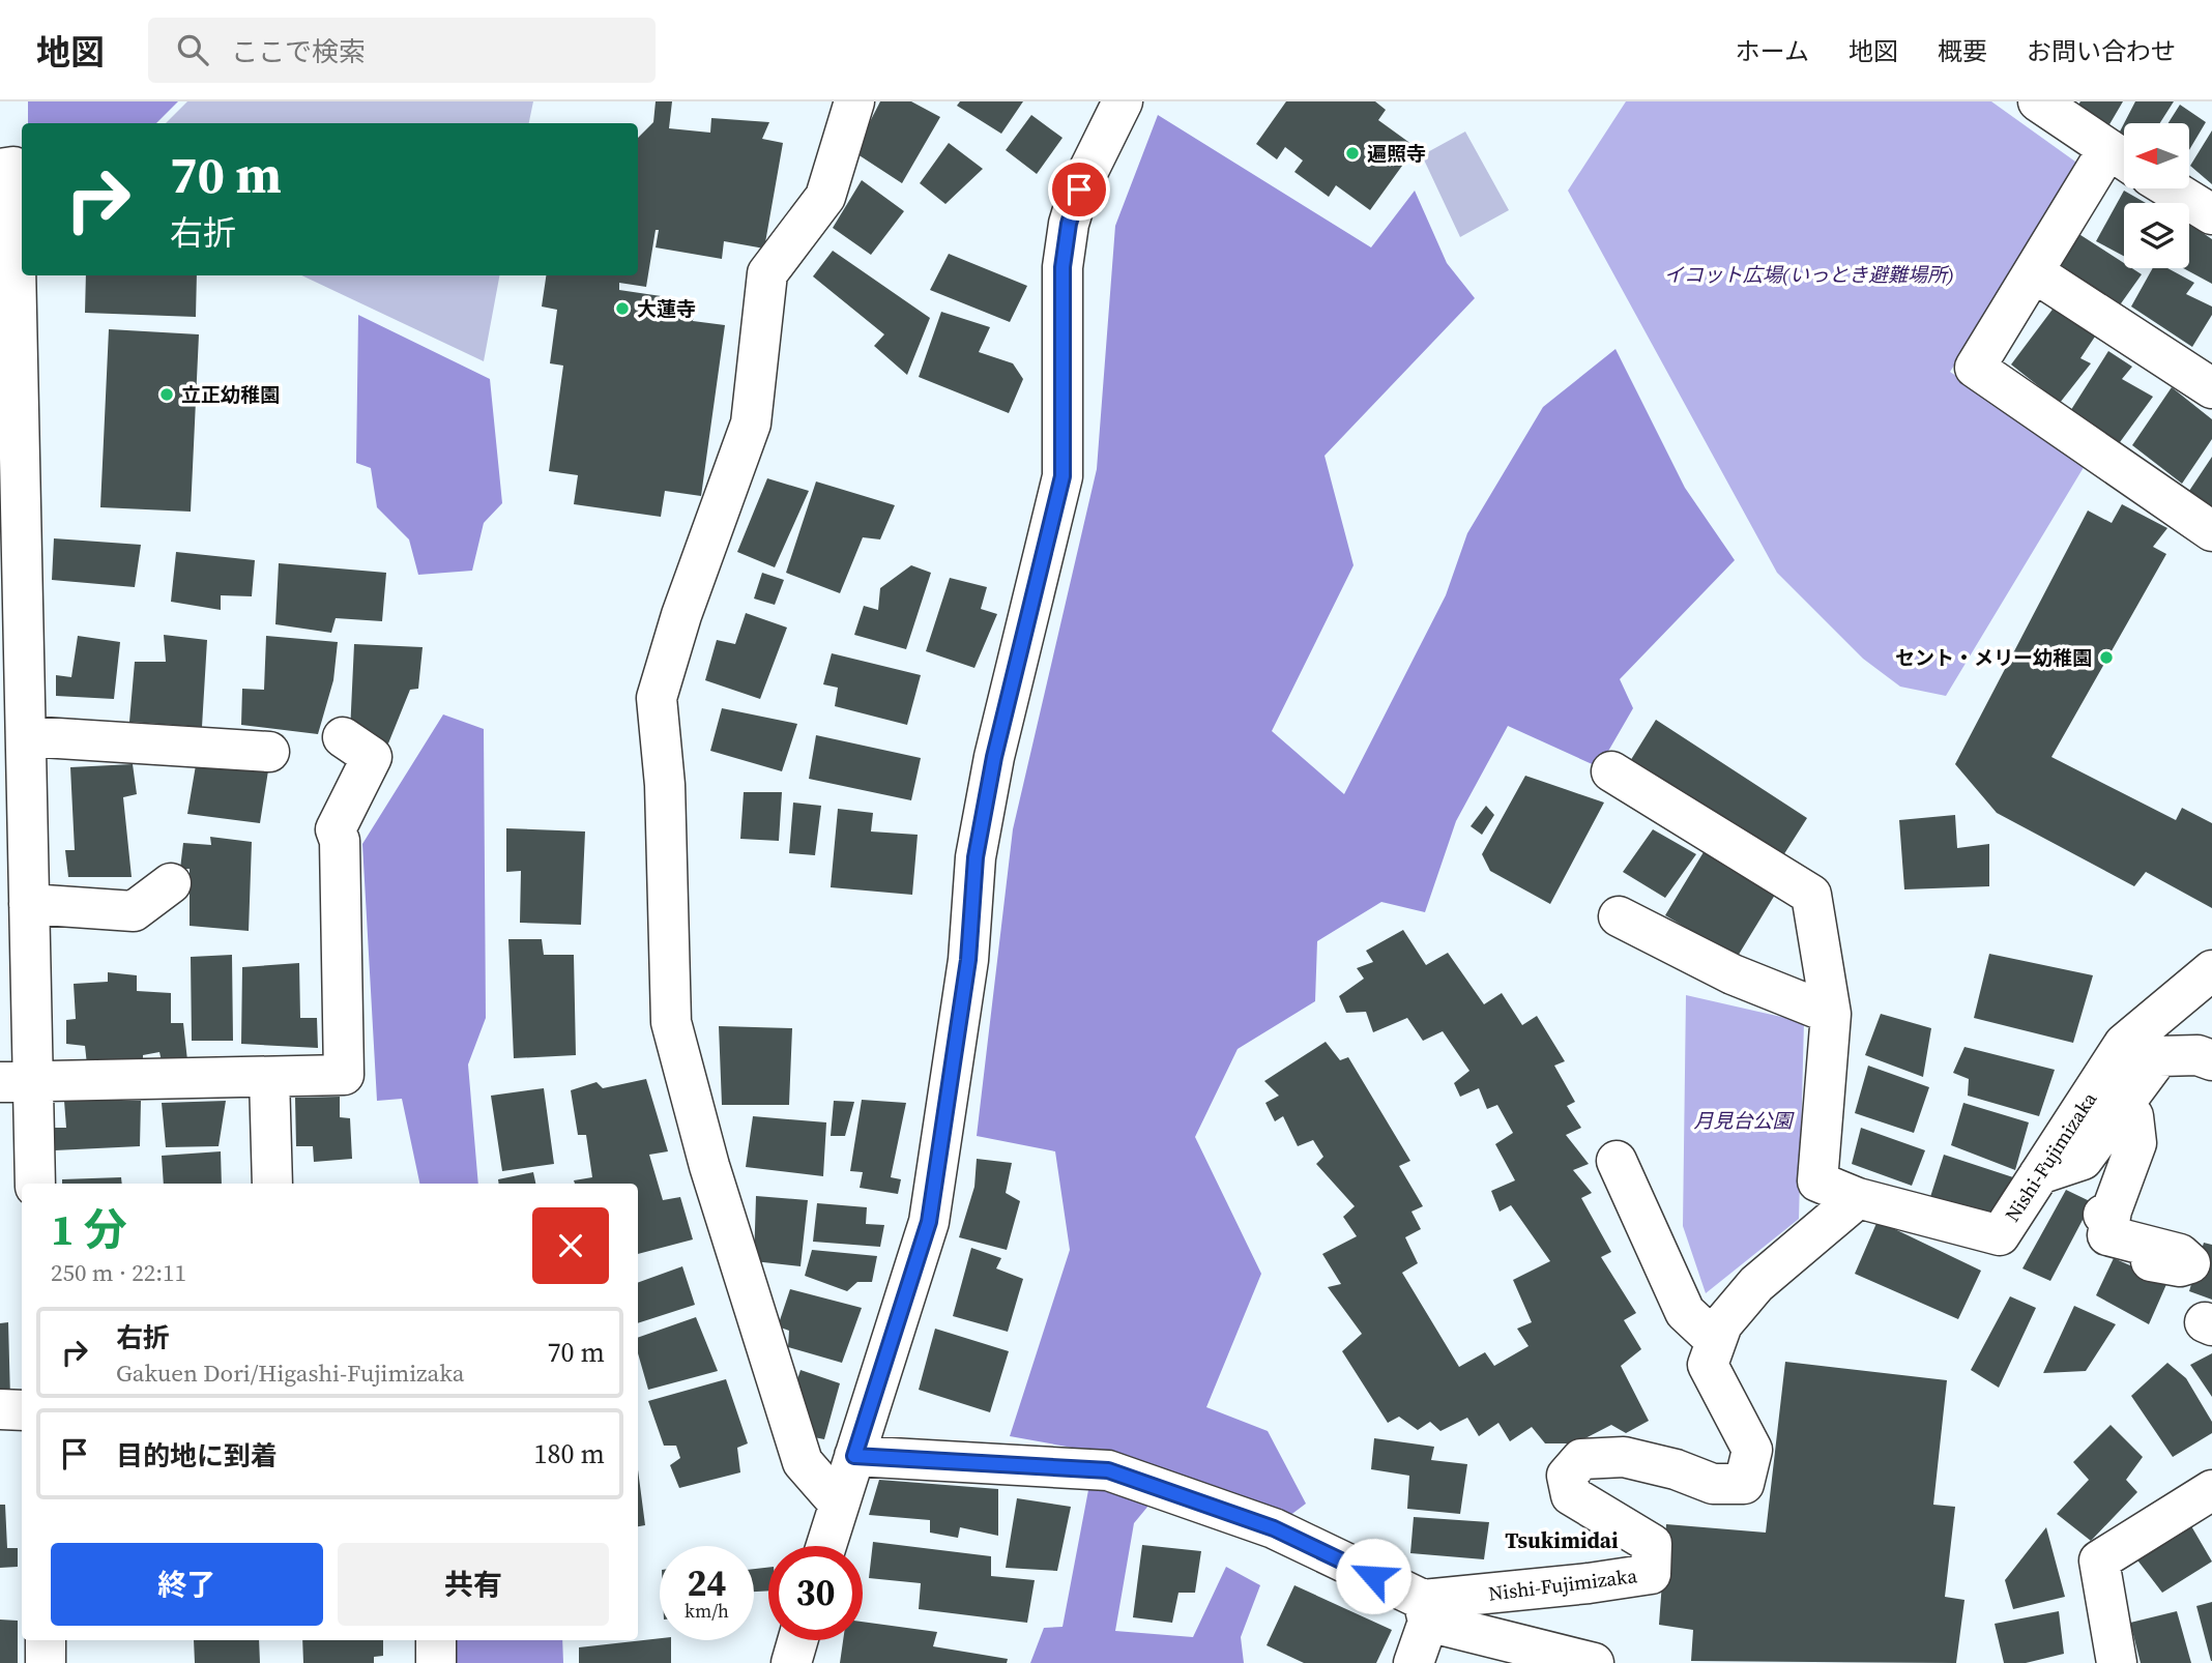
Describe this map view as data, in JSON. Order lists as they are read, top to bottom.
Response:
{
  "streets": {
    "street": ["Nishi-Fujimizaka"]
  },
  "districts": ["Tsukimidai"],
  "parks": ["イコット広場(いっとき避難場所)", "月見台公園"],
  "places": [
    "遍照寺",
    "大蓮寺",
    "立正幼稚園",
    "セント・メリー幼稚園"
  ],
  "north": "left",
  "page": {
    "header": "地図",
    "search": "ここで検索",
    "nav": [
      "ホーム",
      "地図",
      "概要",
      "お問い合わせ"
    ],
    "turn": ["70 m", "右折"],
    "heading": ["1 分", "250 m · 22:11"],
    "list": [
      {
        "name": "右折",
        "note": "Gakuen Dori/Higashi-Fujimizaka",
        "value": "70 m"
      },
      {
        "name": "目的地に到着",
        "value": "180 m"
      }
    ],
    "buttons": ["終了", "共有"],
    "speed": "24 km/h",
    "limit": "30"
  }
}
